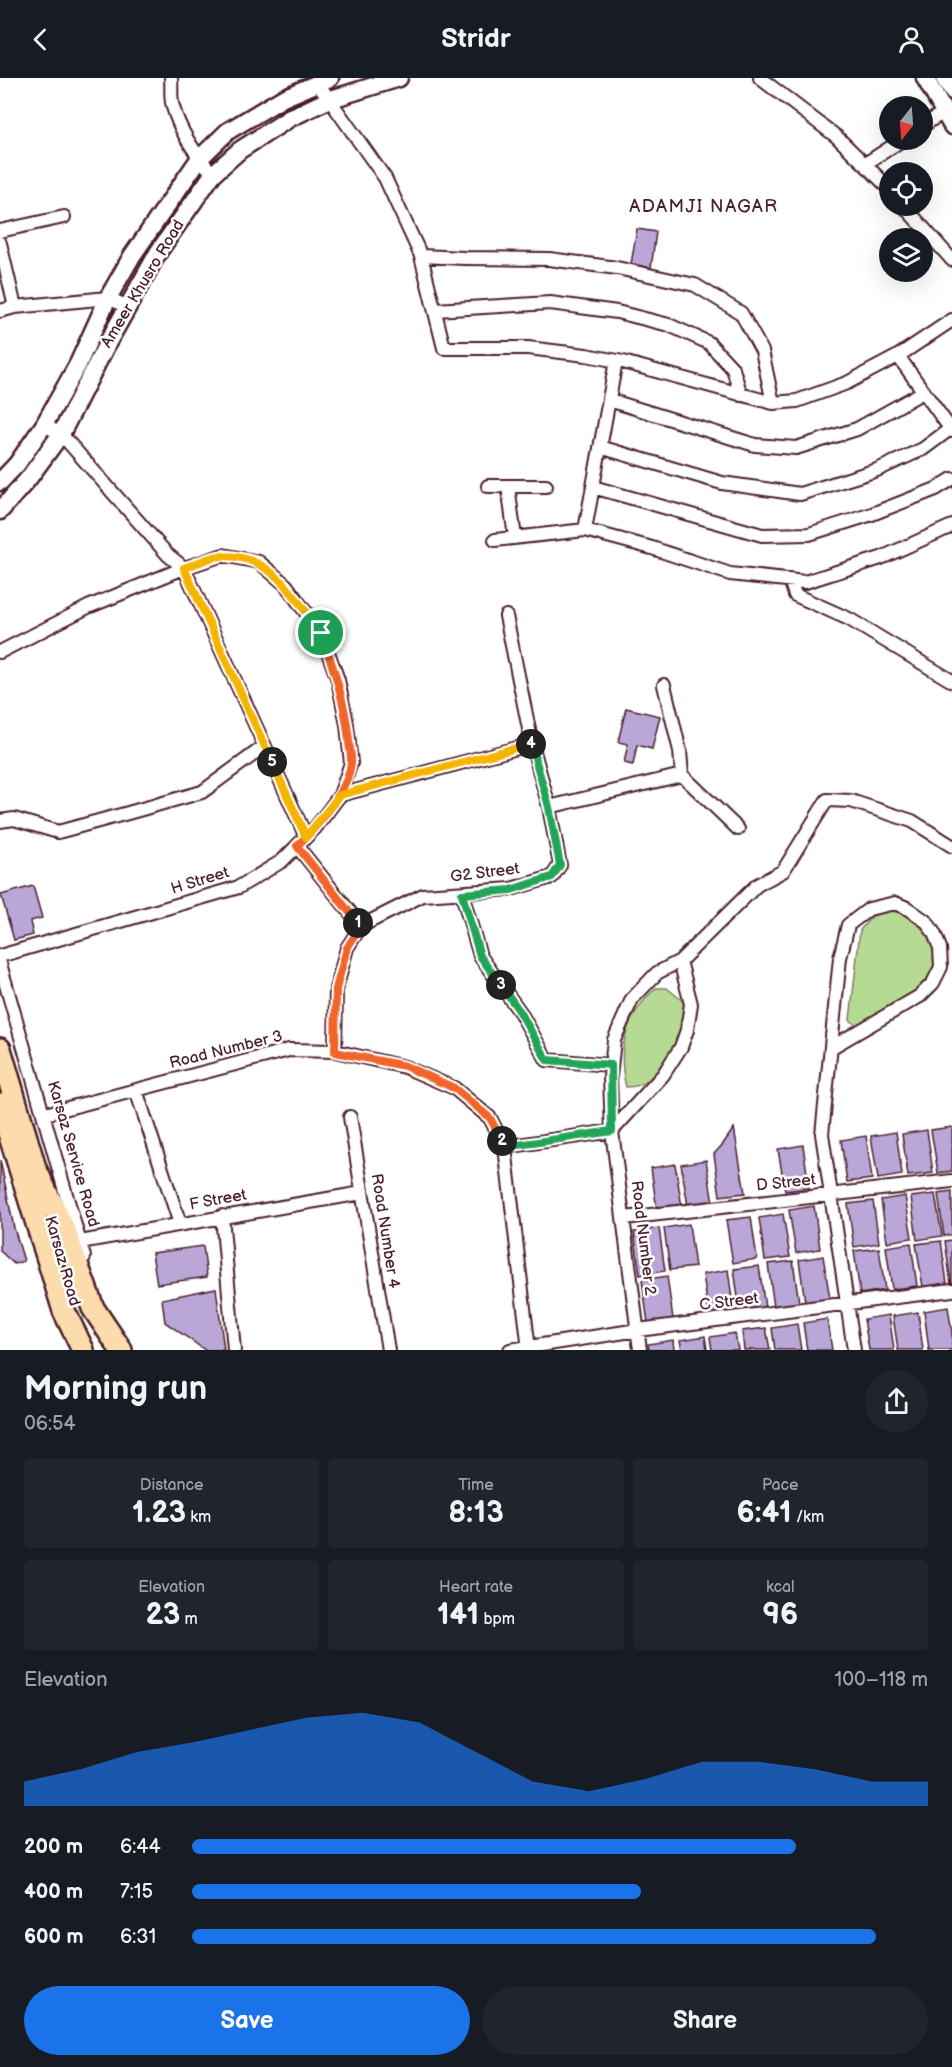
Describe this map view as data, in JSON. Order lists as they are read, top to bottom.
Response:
{
  "streets": {
    "highway": ["Karsaz Road"],
    "main road": ["Ameer Khusro Road"],
    "street": [
      "G2 Street",
      "H Street",
      "Road Number 3",
      "Karsaz Service Road",
      "D Street",
      "F Street",
      "Road Number 4",
      "Road Number 2",
      "C Street"
    ]
  },
  "crossings": [
    ["Road Number 3", "Karsaz Service Road"],
    ["Road Number 3", "C Street"],
    ["Karsaz Service Road", "F Street"],
    ["D Street", "Road Number 2"],
    ["F Street", "Road Number 4"],
    ["Road Number 2", "C Street"]
  ],
  "districts": ["ADAMJI NAGAR"],
  "north": "bottom",
  "page": {
    "header": "Stridr",
    "pins": [
      "4",
      "5",
      "1",
      "3",
      "2"
    ],
    "heading": ["Morning run", "06:54"],
    "stats": [
      ["Distance", "1.23 km"],
      ["Time", "8:13"],
      ["Pace", "6:41 /km"],
      ["Elevation", "23 m"],
      ["Heart rate", "141 bpm"],
      ["kcal", "96"]
    ],
    "chart": ["Elevation", "100–118 m"],
    "list": [
      {
        "name": "200 m",
        "note": "6:44"
      },
      {
        "name": "400 m",
        "note": "7:15"
      },
      {
        "name": "600 m",
        "note": "6:31"
      }
    ],
    "buttons": ["Save", "Share"]
  }
}
